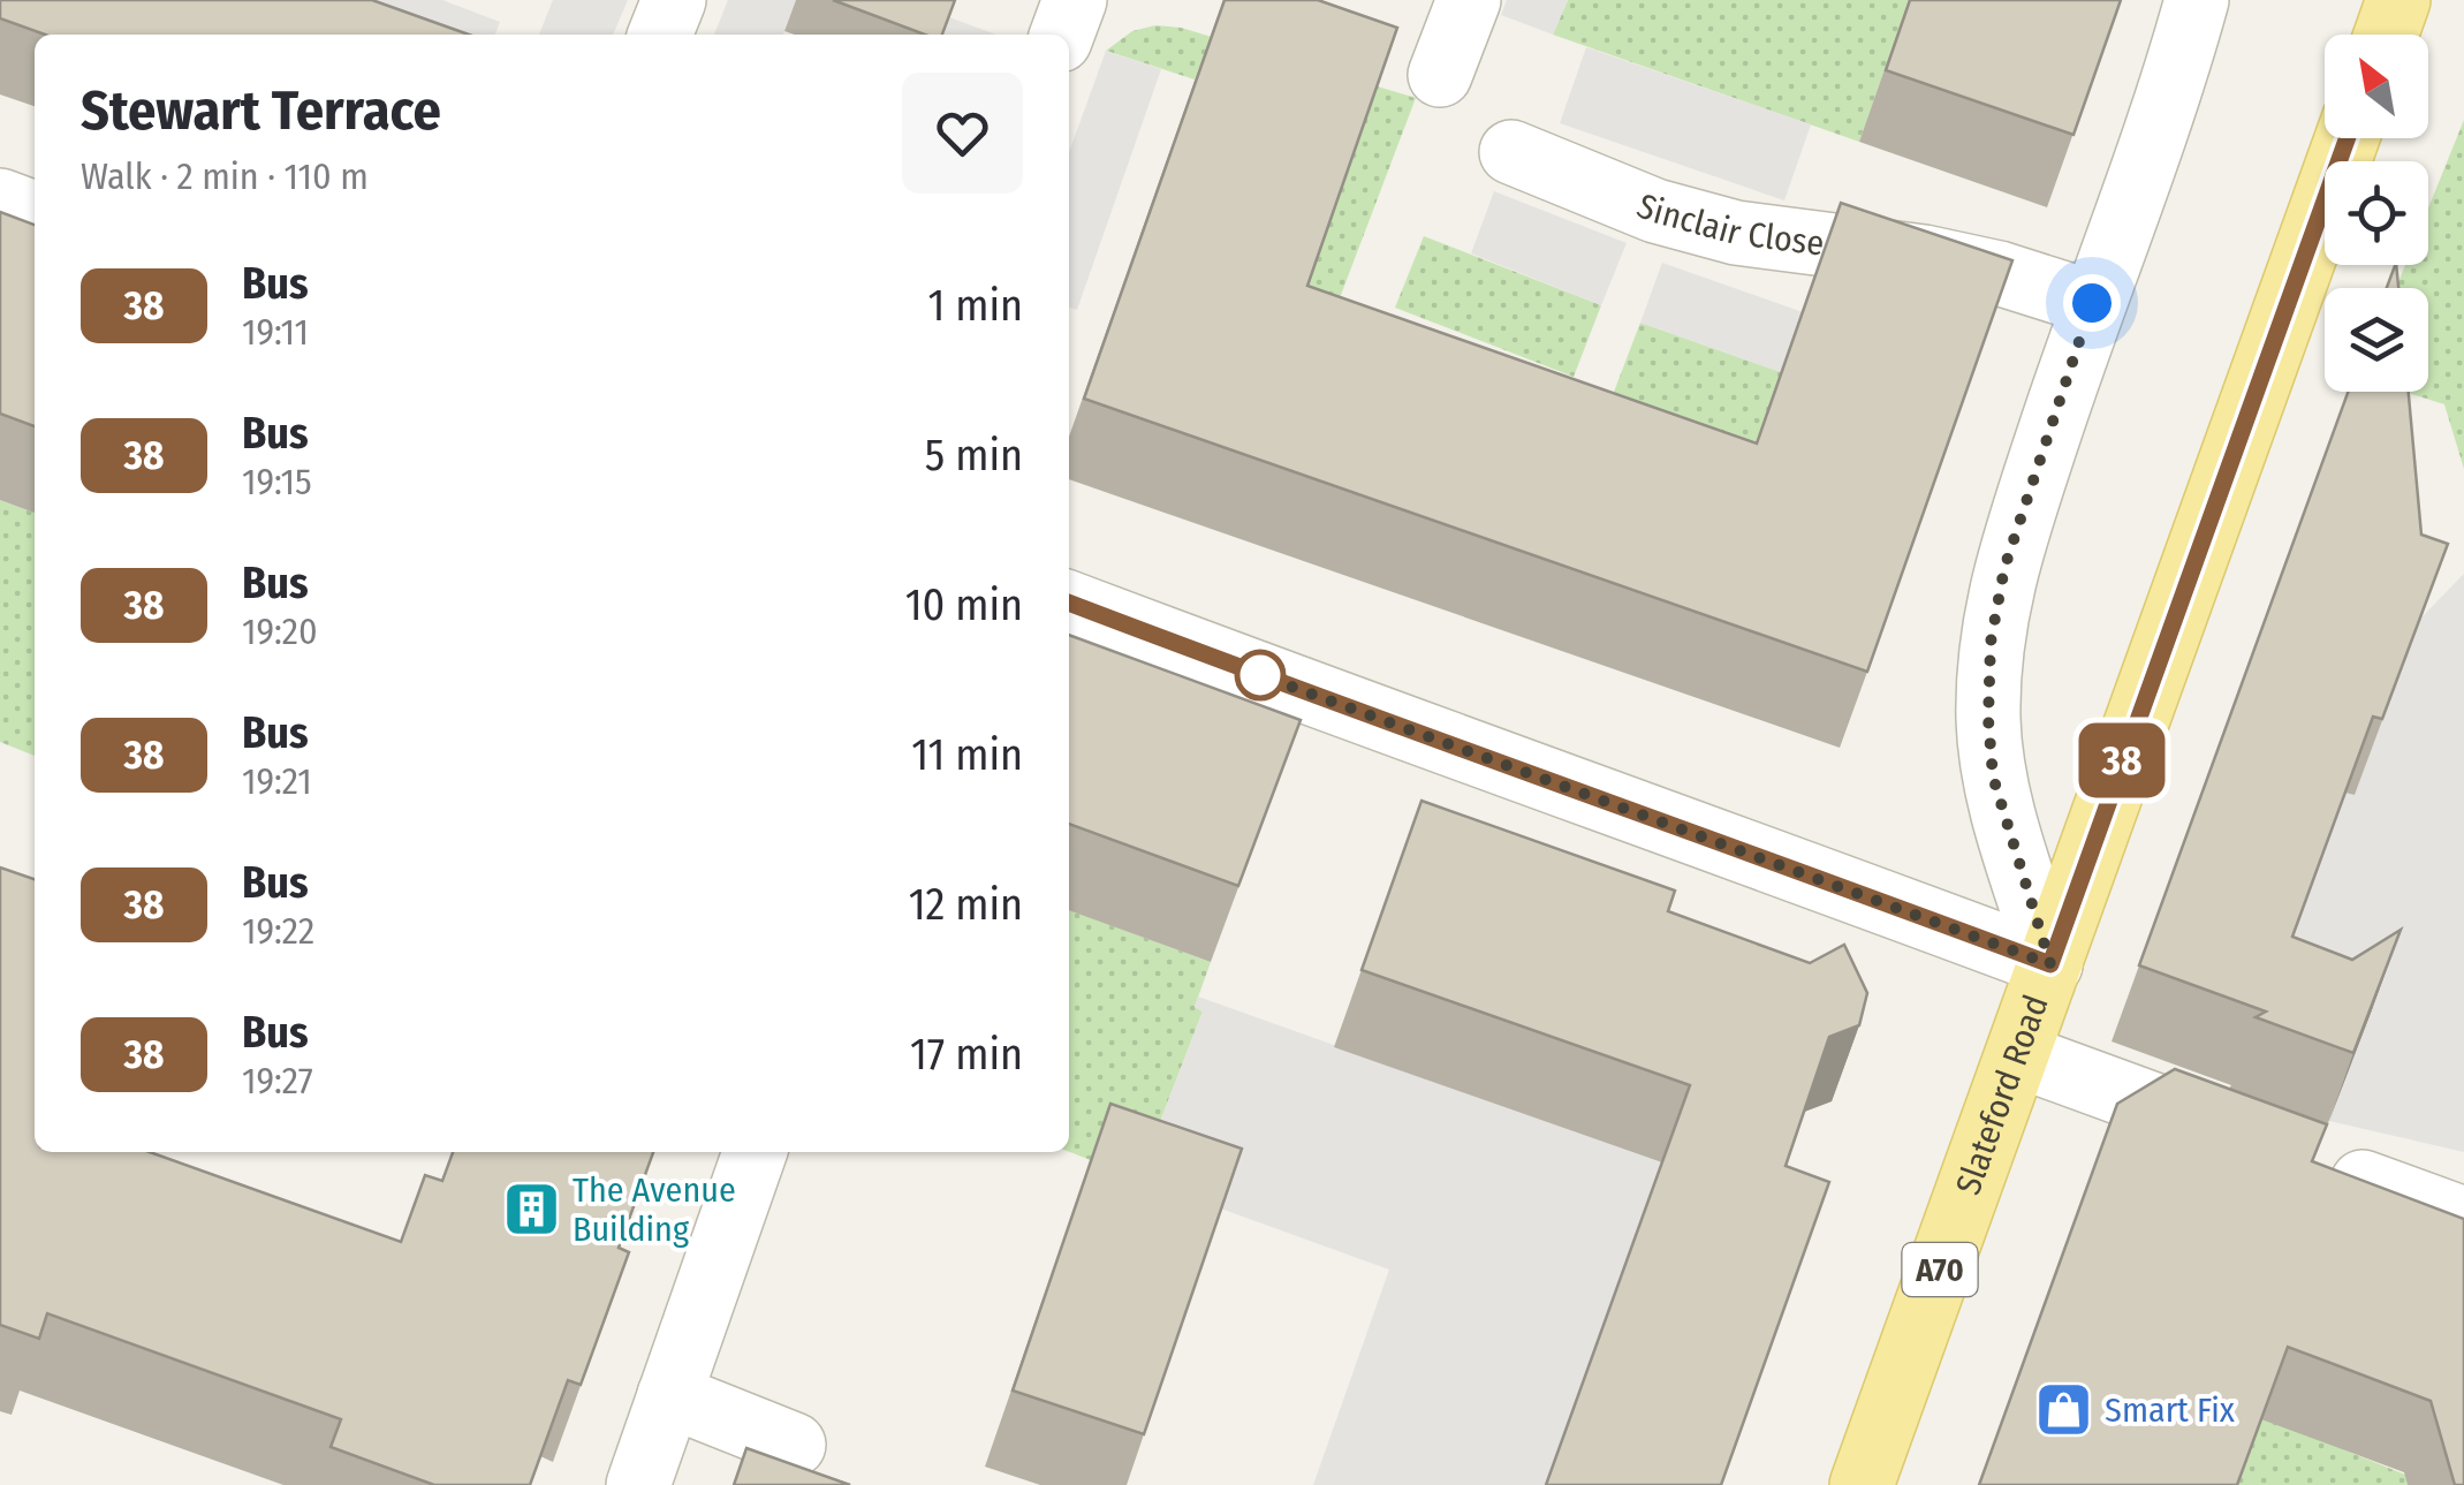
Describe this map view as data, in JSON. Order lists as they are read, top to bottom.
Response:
{
  "streets": {
    "main road": ["Slateford Road", "A70"],
    "street": ["Sinclair Close"]
  },
  "places": {
    "building": ["The Avenue Building"],
    "shop": ["Smart Fix"]
  },
  "lines": ["bus line 38"],
  "north": "top left",
  "page": {
    "on_map": "38",
    "heading": ["Stewart Terrace", "Walk · 2 min · 110 m"],
    "list": [
      {
        "mark": "38",
        "name": "Bus",
        "note": "19:11",
        "value": "1 min"
      },
      {
        "mark": "38",
        "name": "Bus",
        "note": "19:15",
        "value": "5 min"
      },
      {
        "mark": "38",
        "name": "Bus",
        "note": "19:20",
        "value": "10 min"
      },
      {
        "mark": "38",
        "name": "Bus",
        "note": "19:21",
        "value": "11 min"
      },
      {
        "mark": "38",
        "name": "Bus",
        "note": "19:22",
        "value": "12 min"
      },
      {
        "mark": "38",
        "name": "Bus",
        "note": "19:27",
        "value": "17 min"
      }
    ]
  }
}
